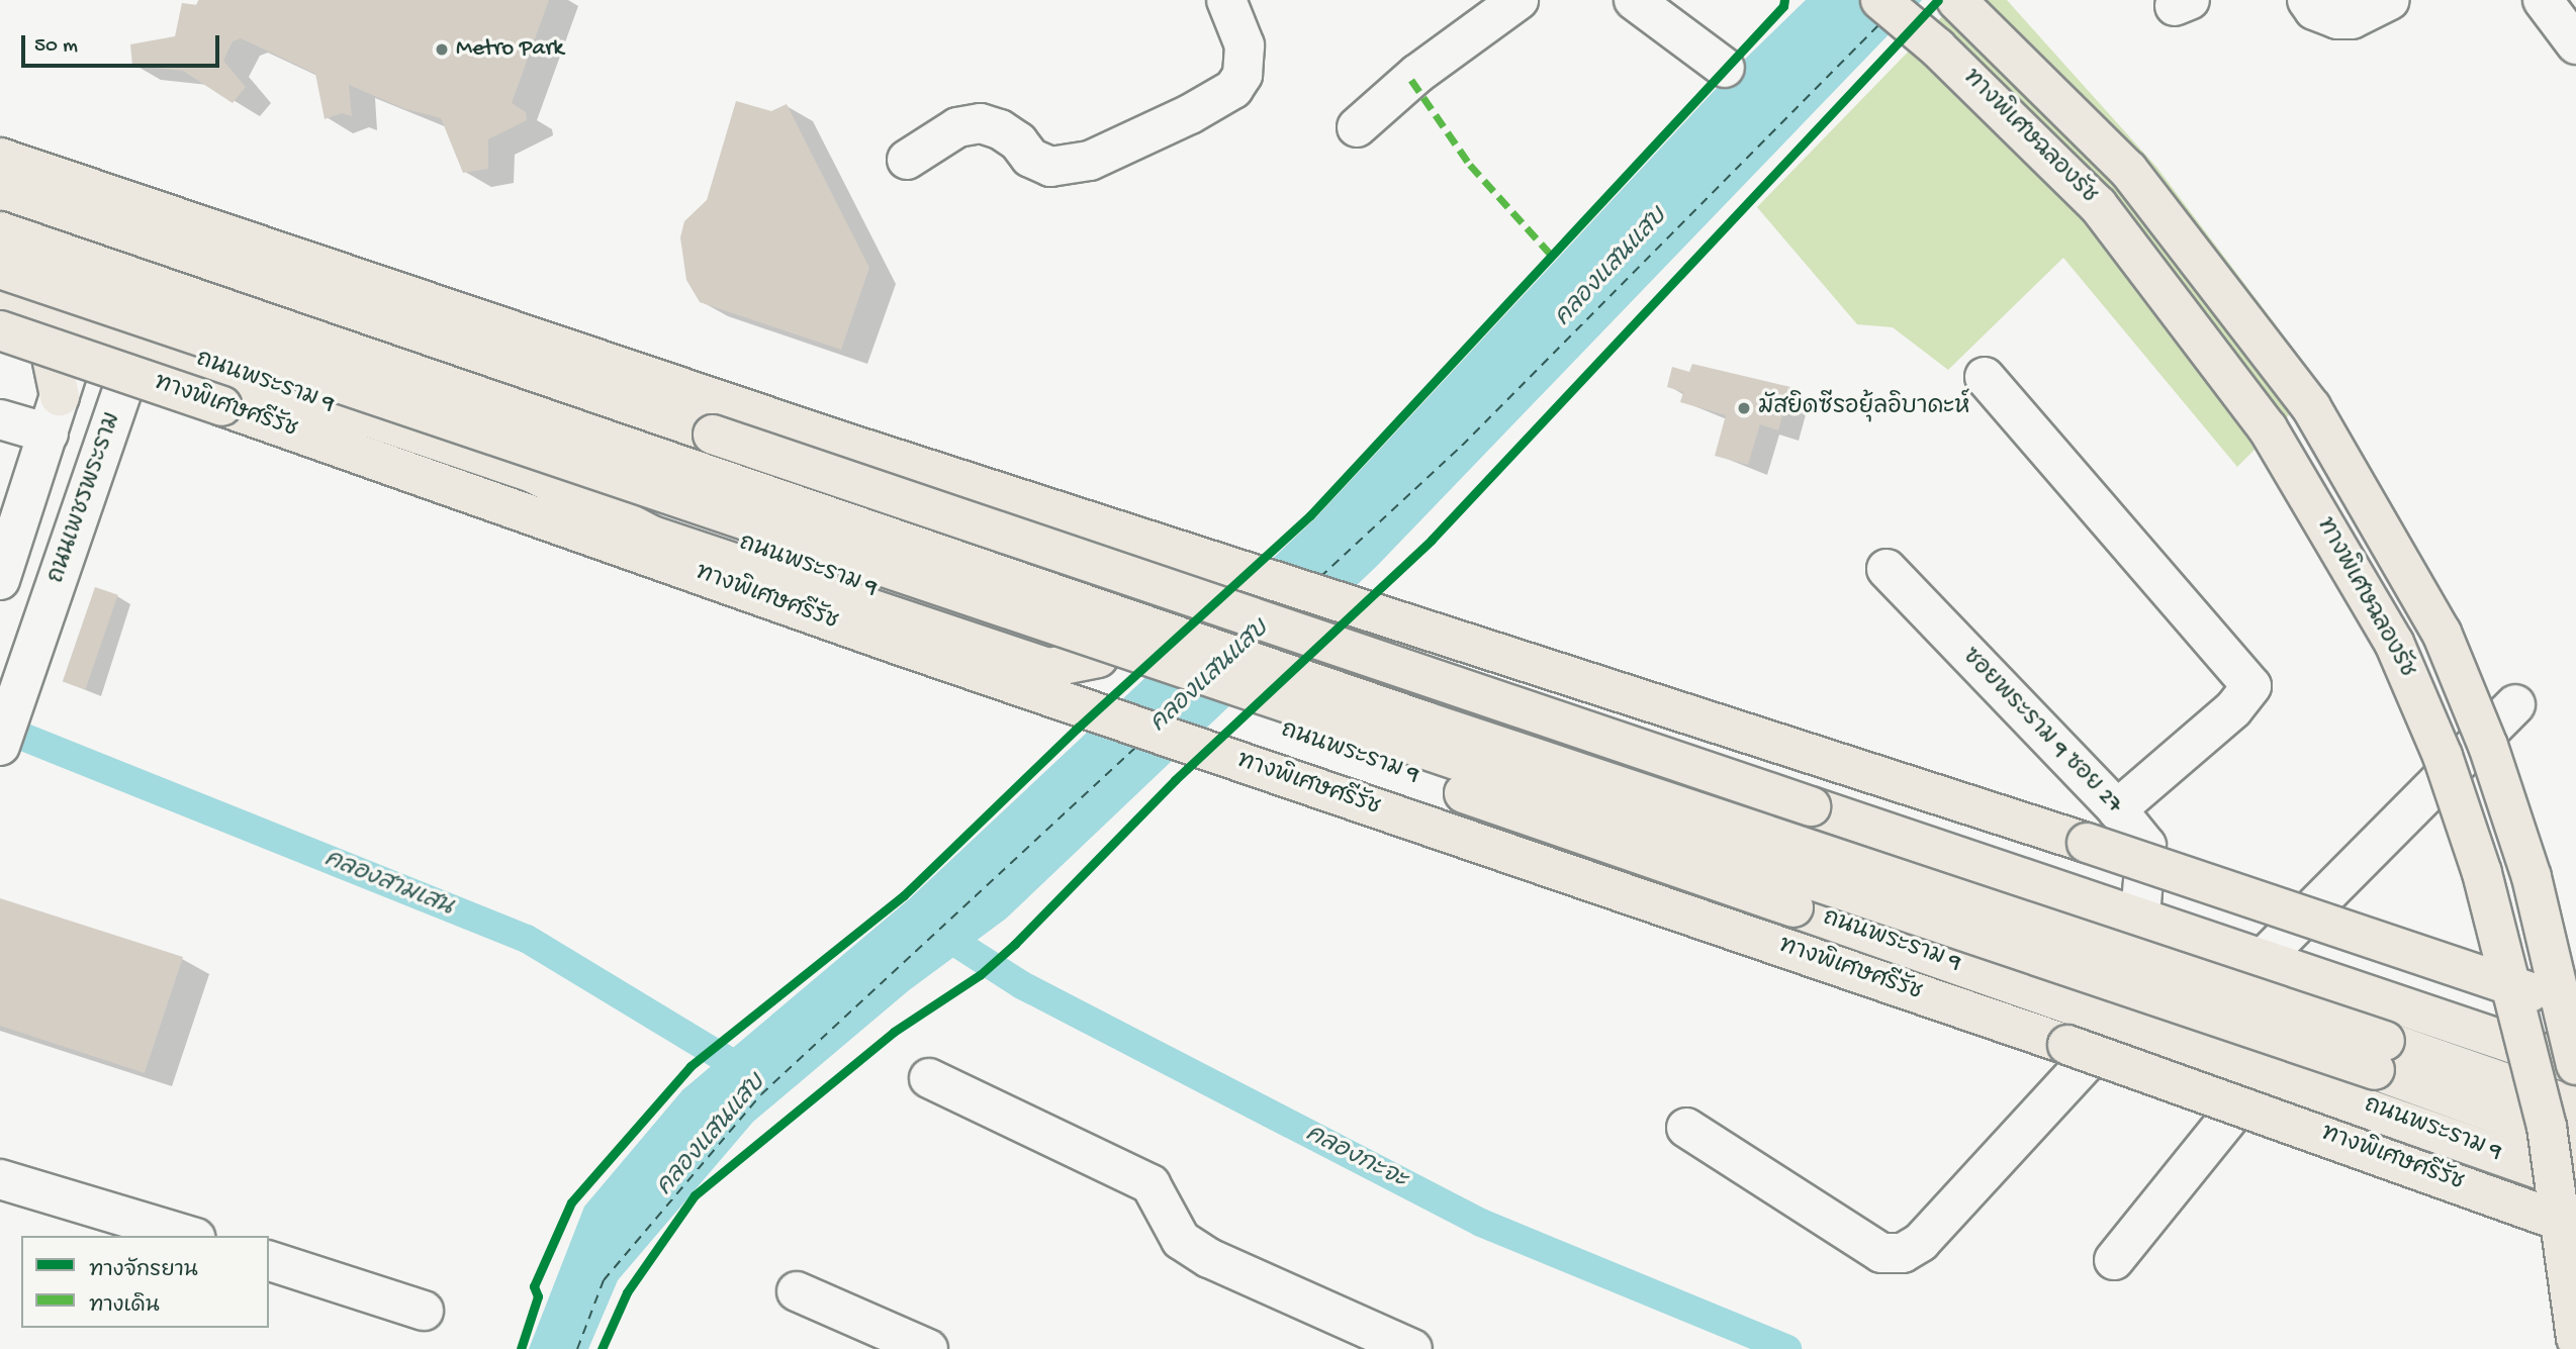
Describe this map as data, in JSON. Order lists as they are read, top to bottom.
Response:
{
  "streets": {
    "main road": ["ทางพิเศษฉลองรัช", "ถนนพระราม 9", "ทางพิเศษศรีรัช"],
    "street": ["ถนนเพชรพระราม", "ซอยพระราม 9 ซอย 27"]
  },
  "crossings": [
    ["ถนนพระราม 9", "ถนนเพชรพระราม"]
  ],
  "water": ["คลองแสนแสบ", "คลองสามเสน", "คลองกะจะ"],
  "places": ["Metro Park", "มัสยิดซีรอยุ้ลอิบาดะห์"],
  "legend": ["ทางจักรยาน", "ทางเดิน"],
  "scale_bar": "50 m"
}
